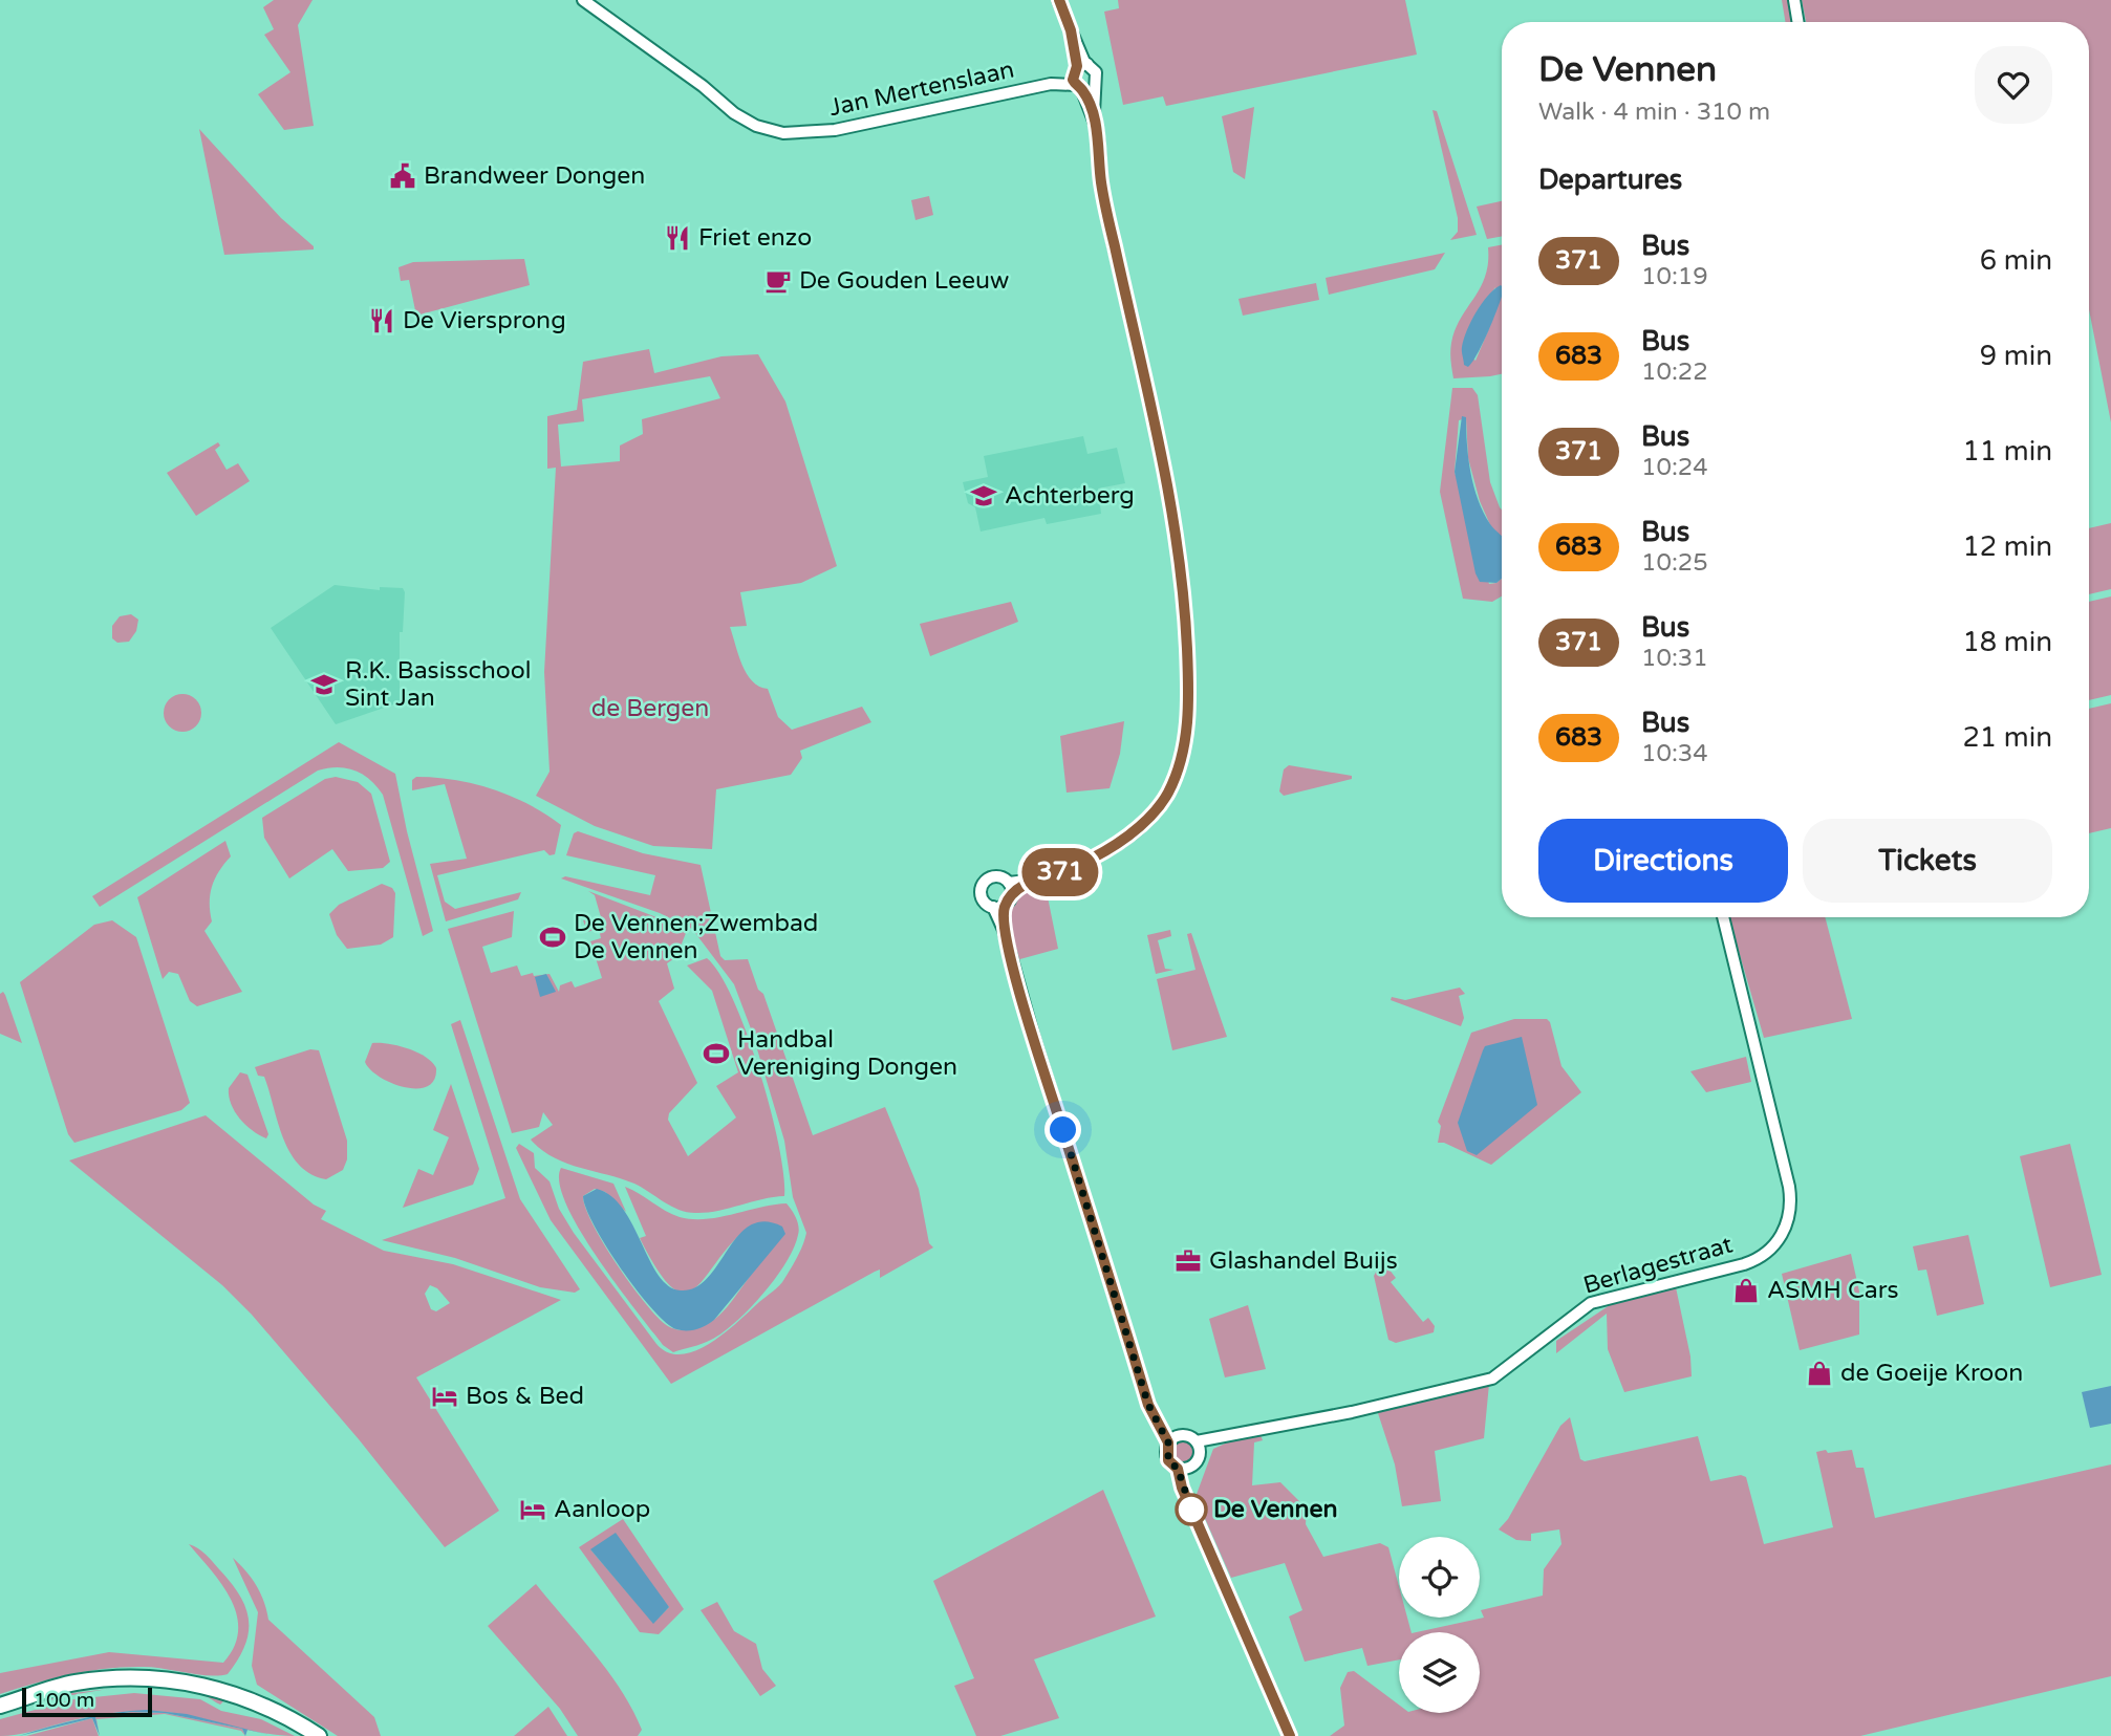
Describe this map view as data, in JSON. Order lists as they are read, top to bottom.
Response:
{
  "streets": {
    "street": ["Jan Mertenslaan", "Berlagestraat"]
  },
  "parks": ["de Bergen"],
  "places": {
    "public building": ["Brandweer Dongen"],
    "restaurant": ["Friet enzo", "De Viersprong"],
    "cafe": ["De Gouden Leeuw"],
    "school or university": ["Achterberg", "R.K. Basisschool Sint Jan"],
    "sports": ["De Vennen;Zwembad De Vennen", "Handbal Vereniging Dongen"],
    "office": ["Glashandel Buijs"],
    "shop": ["ASMH Cars", "de Goeije Kroon"],
    "hotel": ["Bos & Bed", "Aanloop"],
    "other": ["De Vennen"]
  },
  "lines": ["bus line 371"],
  "scale_bar": "100 m",
  "page": {
    "on_map": "371",
    "heading": [
      ["De Vennen", "Walk · 4 min · 310 m"],
      "Departures"
    ],
    "list": [
      {
        "mark": "371",
        "name": "Bus",
        "note": "10:19",
        "value": "6 min"
      },
      {
        "mark": "683",
        "name": "Bus",
        "note": "10:22",
        "value": "9 min"
      },
      {
        "mark": "371",
        "name": "Bus",
        "note": "10:24",
        "value": "11 min"
      },
      {
        "mark": "683",
        "name": "Bus",
        "note": "10:25",
        "value": "12 min"
      },
      {
        "mark": "371",
        "name": "Bus",
        "note": "10:31",
        "value": "18 min"
      },
      {
        "mark": "683",
        "name": "Bus",
        "note": "10:34",
        "value": "21 min"
      }
    ],
    "buttons": ["Directions", "Tickets"],
    "scale": "100 m"
  }
}
